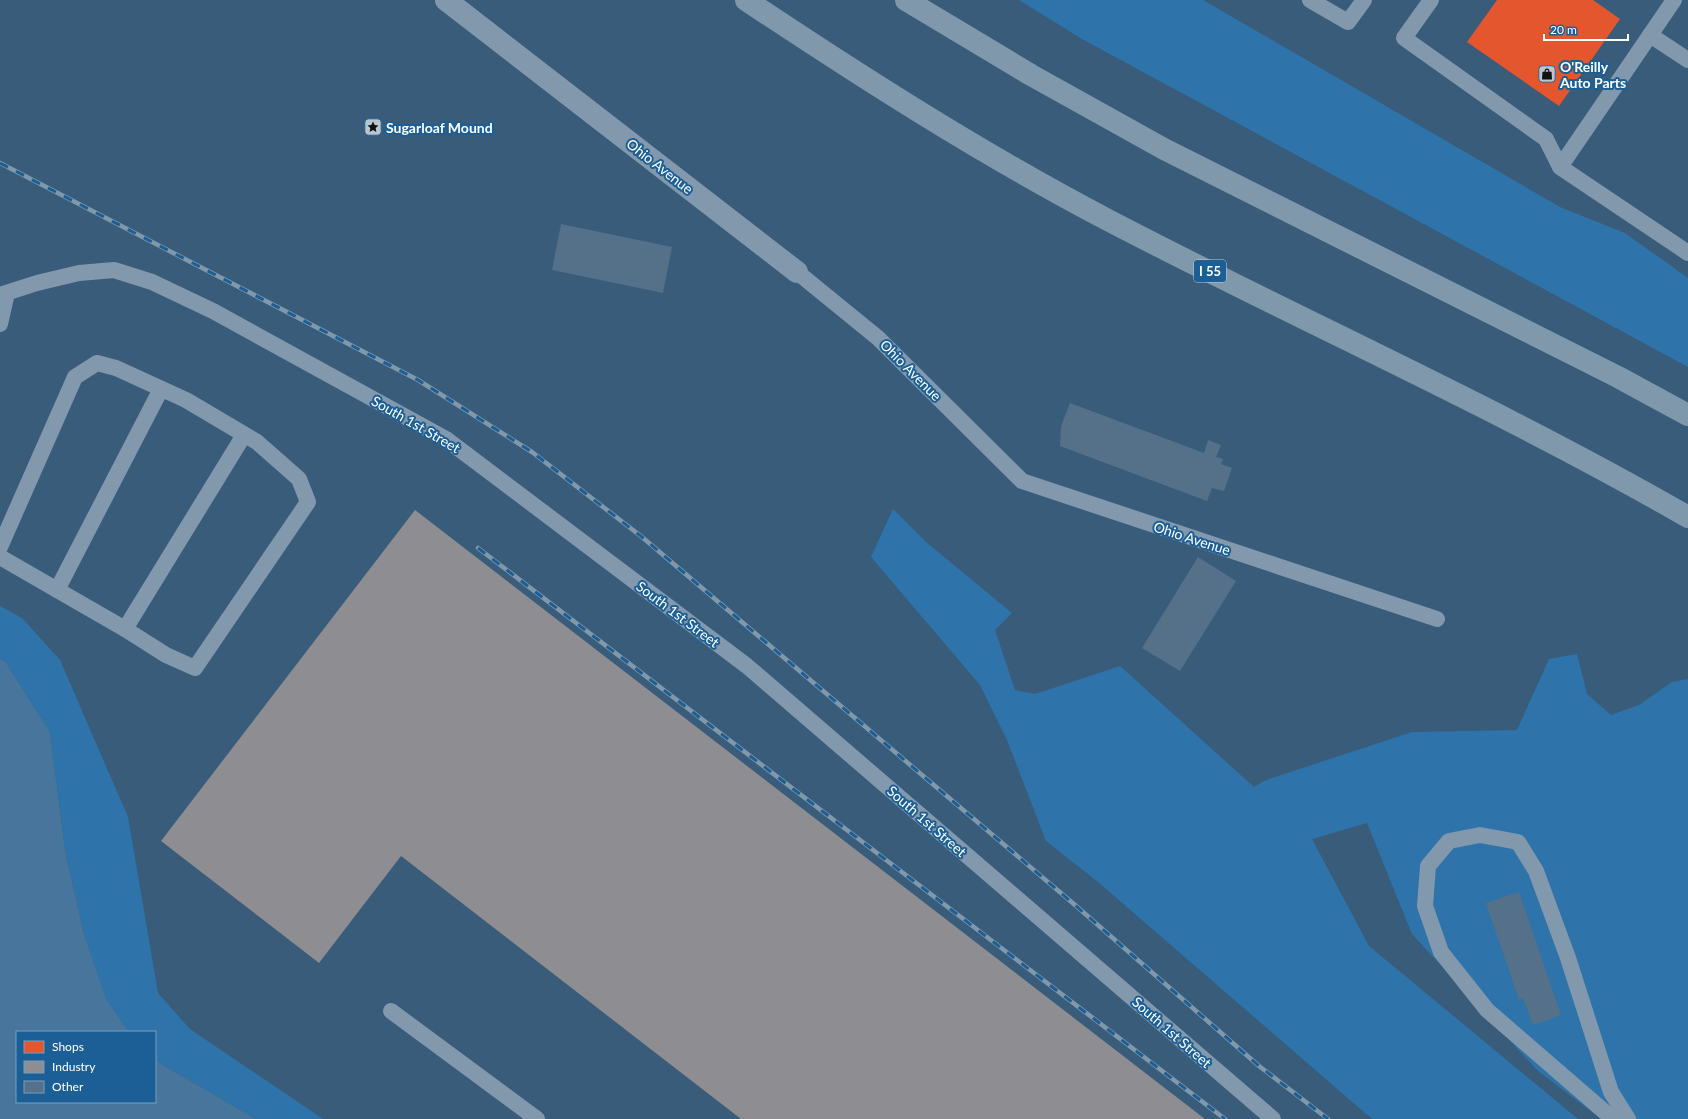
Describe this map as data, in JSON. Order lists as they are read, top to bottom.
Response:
{
  "streets": {
    "highway": ["I 55"],
    "street": ["Ohio Avenue"],
    "lane": ["South 1st Street"]
  },
  "places": {
    "shop": ["O'Reilly Auto Parts"],
    "place": ["Sugarloaf Mound"]
  },
  "legend": ["Shops", "Industry", "Other"],
  "scale_bar": "20 m"
}
